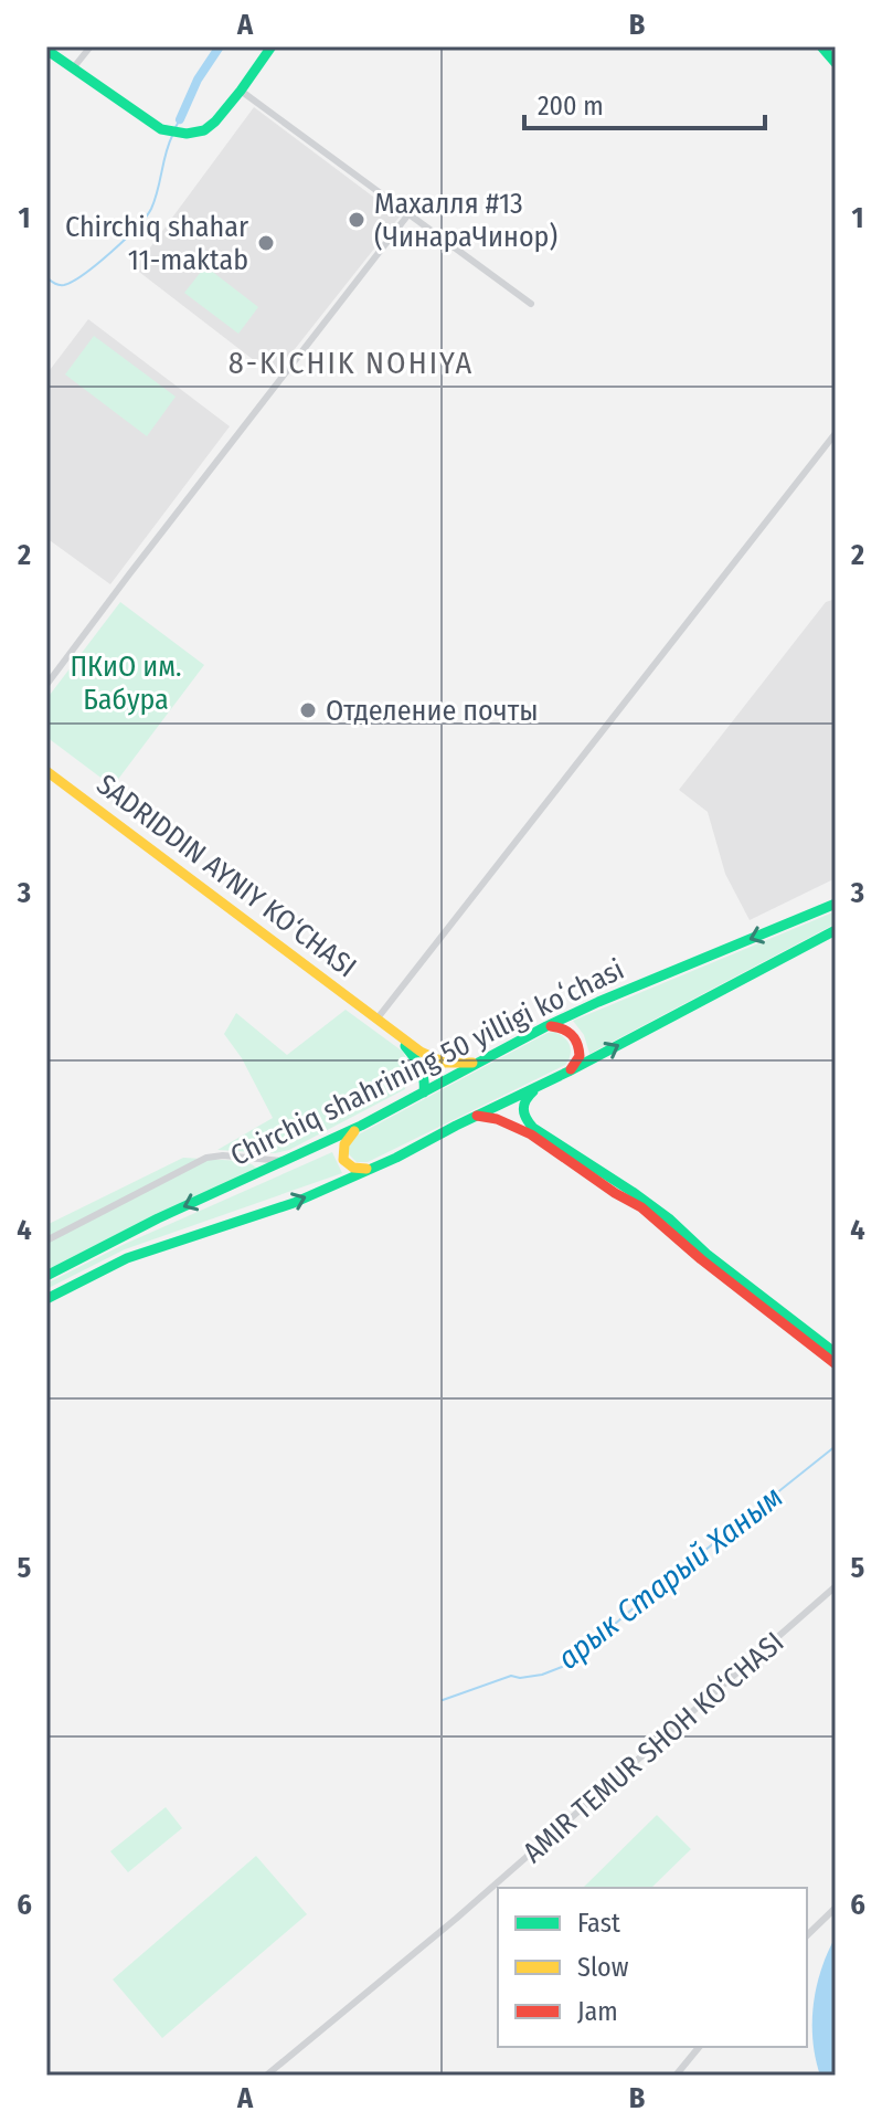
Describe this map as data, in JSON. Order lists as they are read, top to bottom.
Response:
{
  "streets": {
    "main road": ["SADRIDDIN AYNIY KO‘CHASI", "Chirchiq shahrining 50 yilligi koʻchasi"],
    "street": ["AMIR TEMUR SHOH KO‘CHASI"]
  },
  "districts": ["8-KICHIK NOHIYA"],
  "water": ["арык Старый Ханым"],
  "parks": ["ПКиО им. Бабура"],
  "places": ["Махалля #13 (ЧинараЧинор)", "Chirchiq shahar 11-maktab", "Отделение почты"],
  "legend": ["Fast", "Slow", "Jam"],
  "scale_bar": "200 m",
  "grid": {
    "columns": ["A", "B"],
    "rows": [
      "1",
      "2",
      "3",
      "4",
      "5",
      "6"
    ]
  }
}
